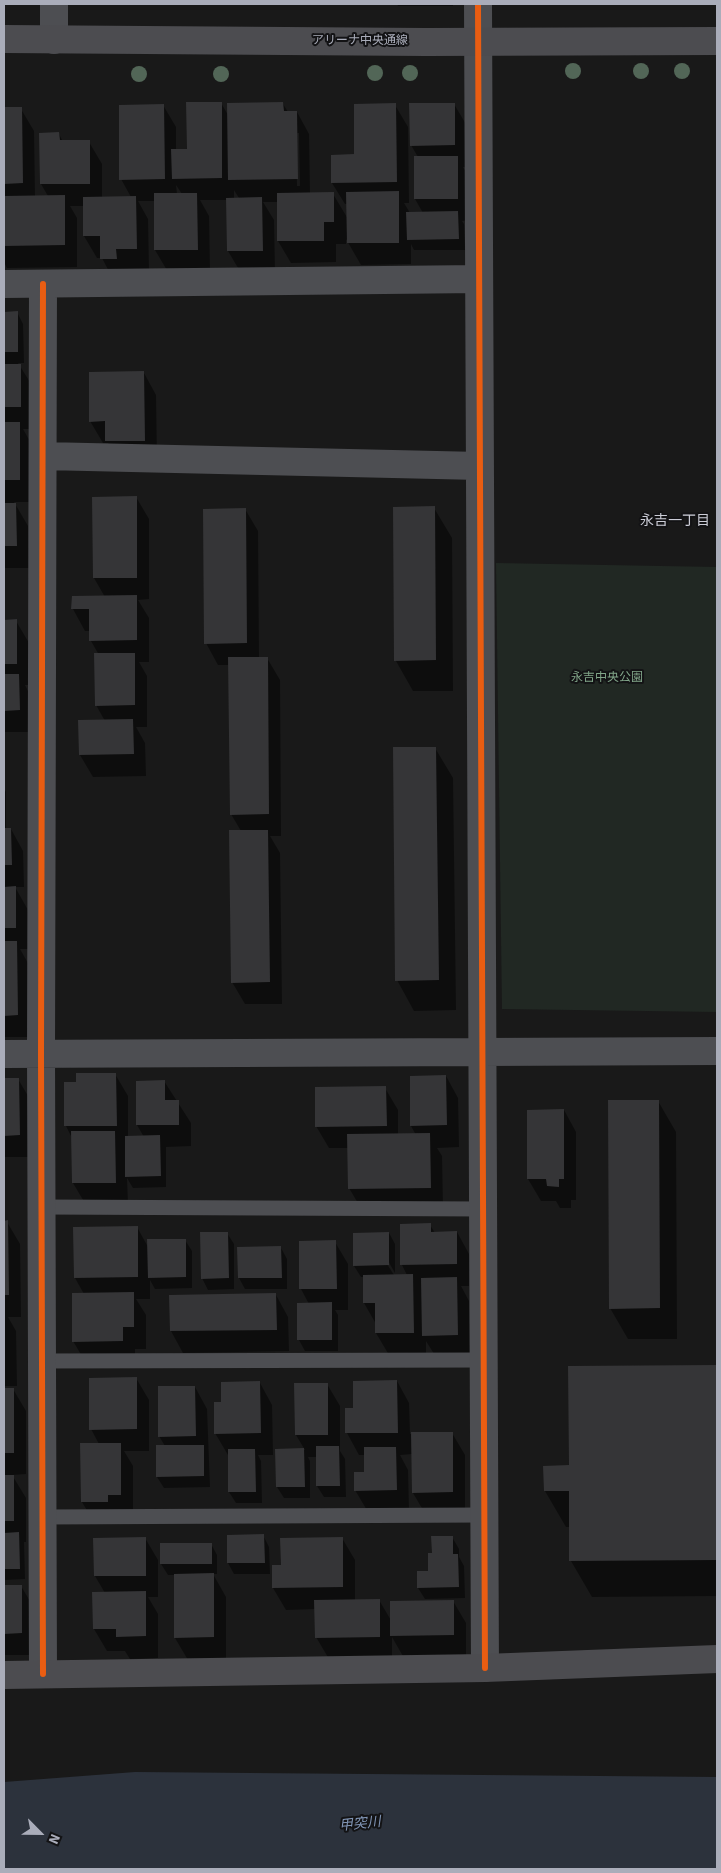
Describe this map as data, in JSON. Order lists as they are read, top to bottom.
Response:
{
  "streets": {
    "street": ["アリーナ中央通線"]
  },
  "districts": ["永吉一丁目"],
  "water": ["甲突川"],
  "parks": ["永吉中央公園"],
  "north": "bottom right"
}
